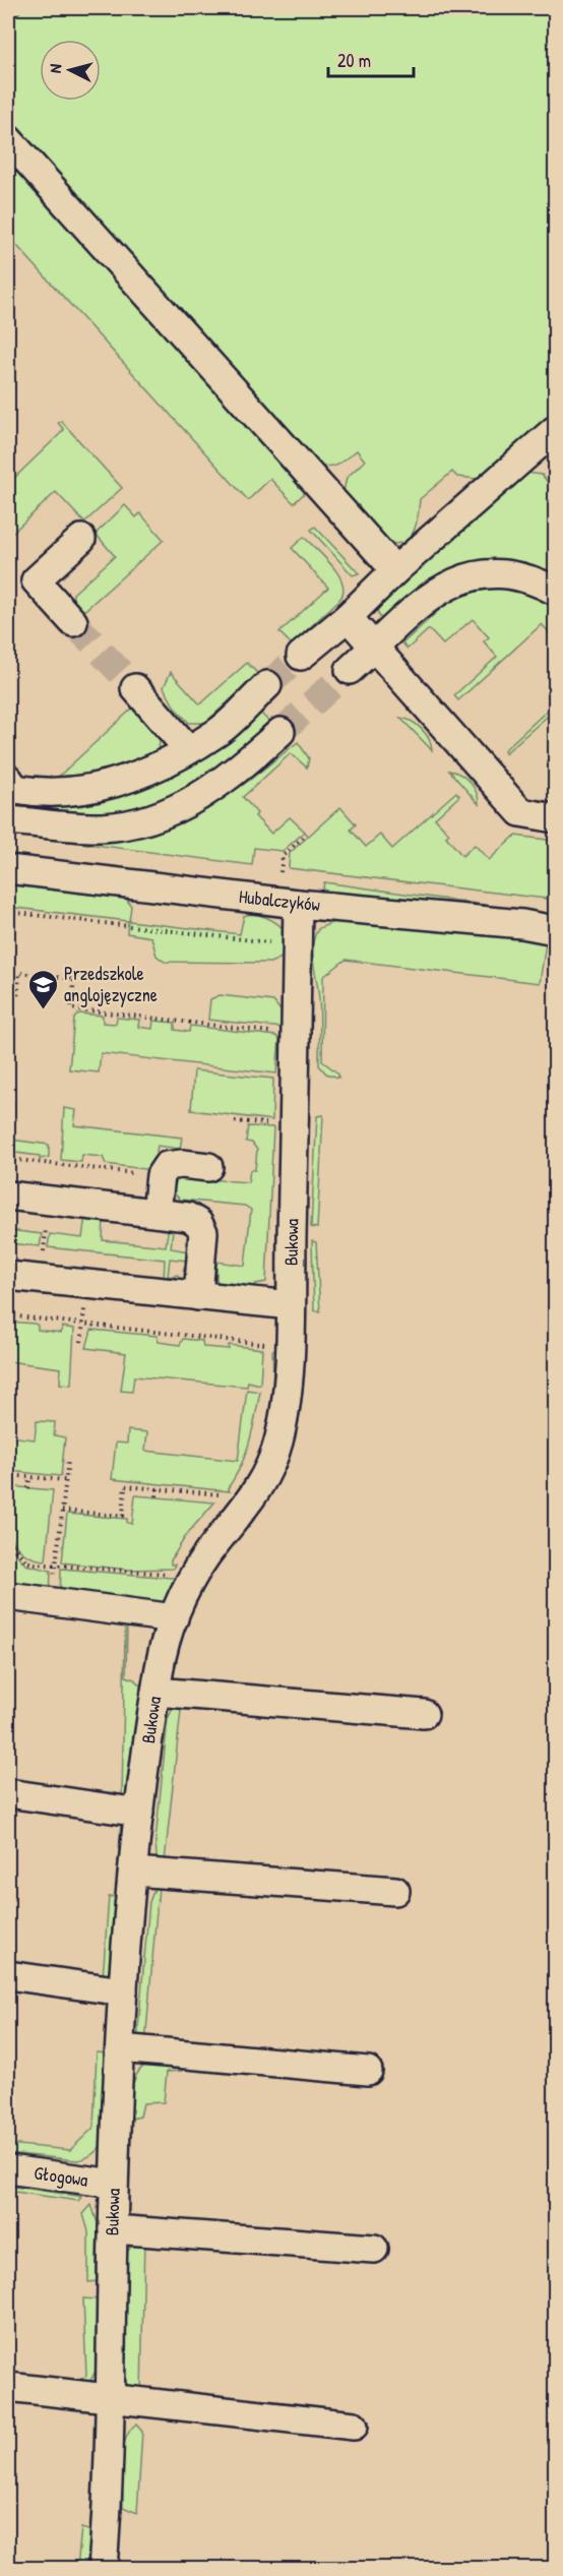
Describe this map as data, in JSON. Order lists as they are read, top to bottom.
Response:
{
  "streets": {
    "street": ["Hubalczyków", "Bukowa", "Głogowa"]
  },
  "crossings": [
    ["Hubalczyków", "Bukowa"],
    ["Bukowa", "Głogowa"]
  ],
  "places": {
    "school or university": ["Przedszkole anglojęzyczne"]
  },
  "scale_bar": "20 m",
  "north": "left"
}
